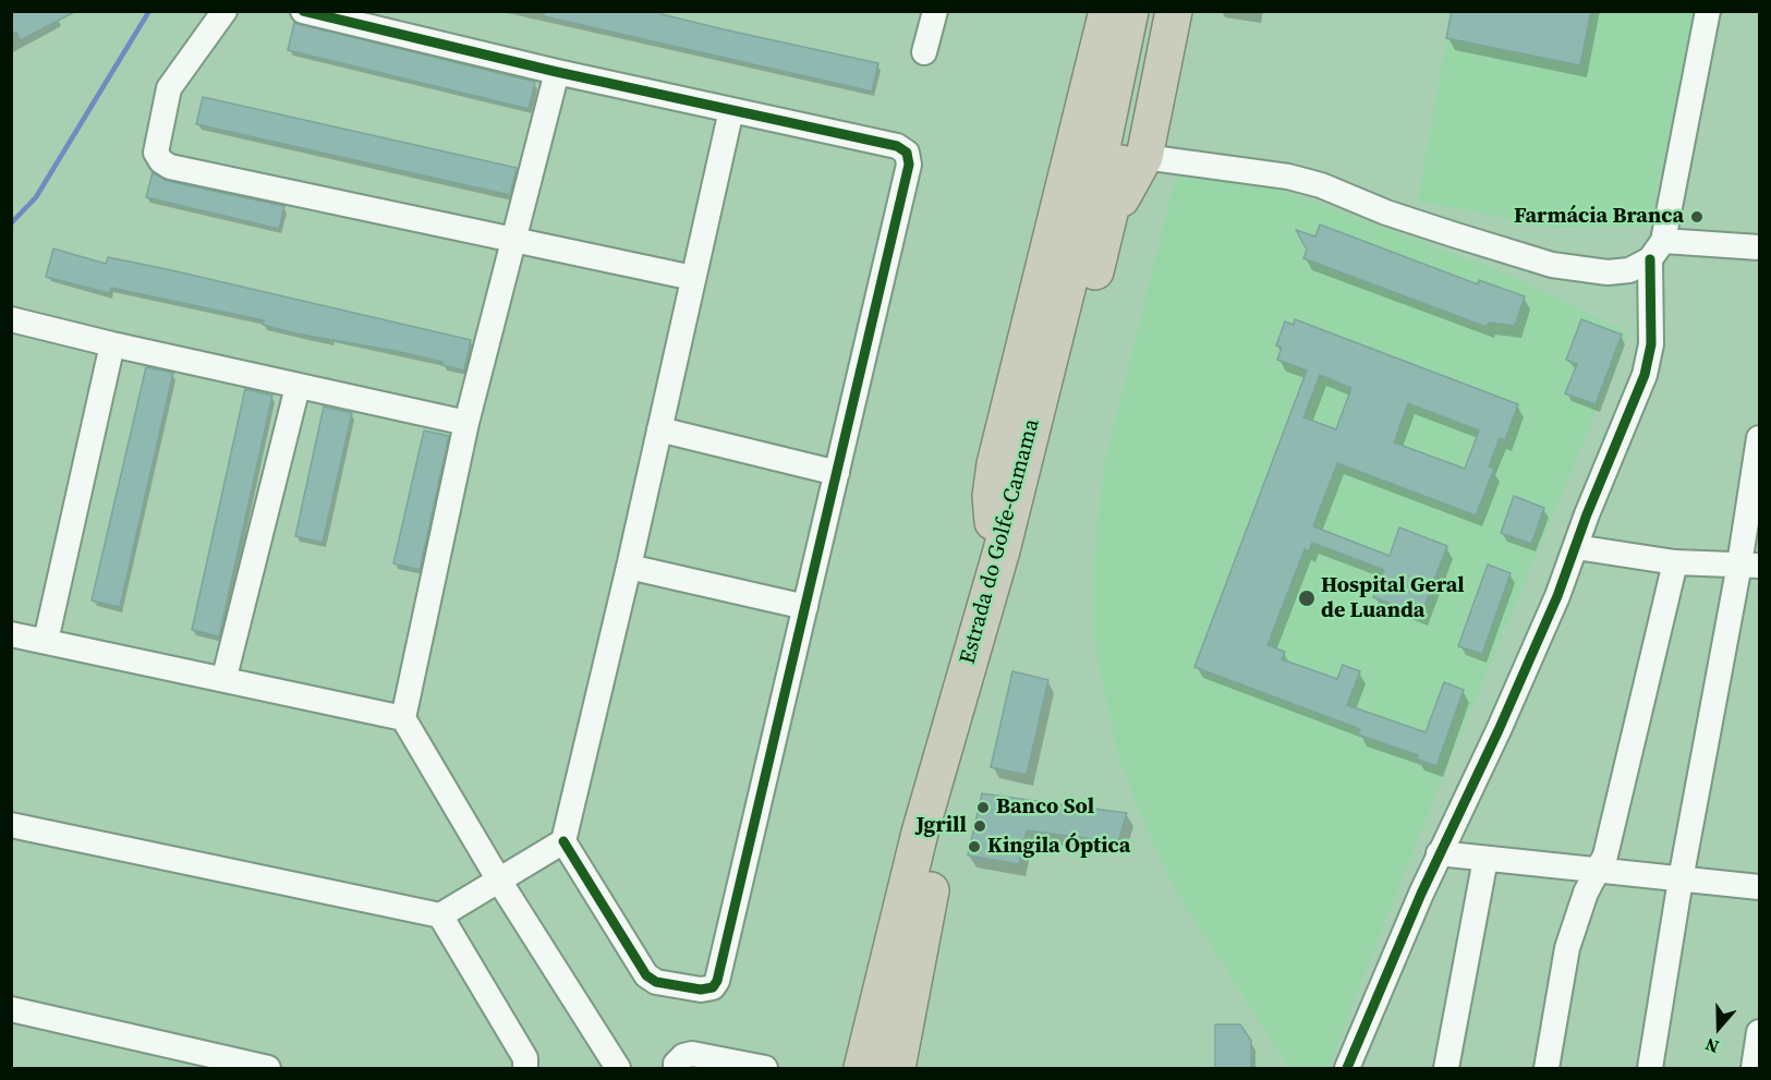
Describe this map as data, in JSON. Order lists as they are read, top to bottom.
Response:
{
  "streets": {
    "highway": ["Estrada do Golfe-Camama"]
  },
  "places": [
    "Farmácia Branca",
    "Hospital Geral de Luanda",
    "Banco Sol",
    "Jgrill",
    "Kingila Óptica"
  ],
  "north": "bottom"
}
